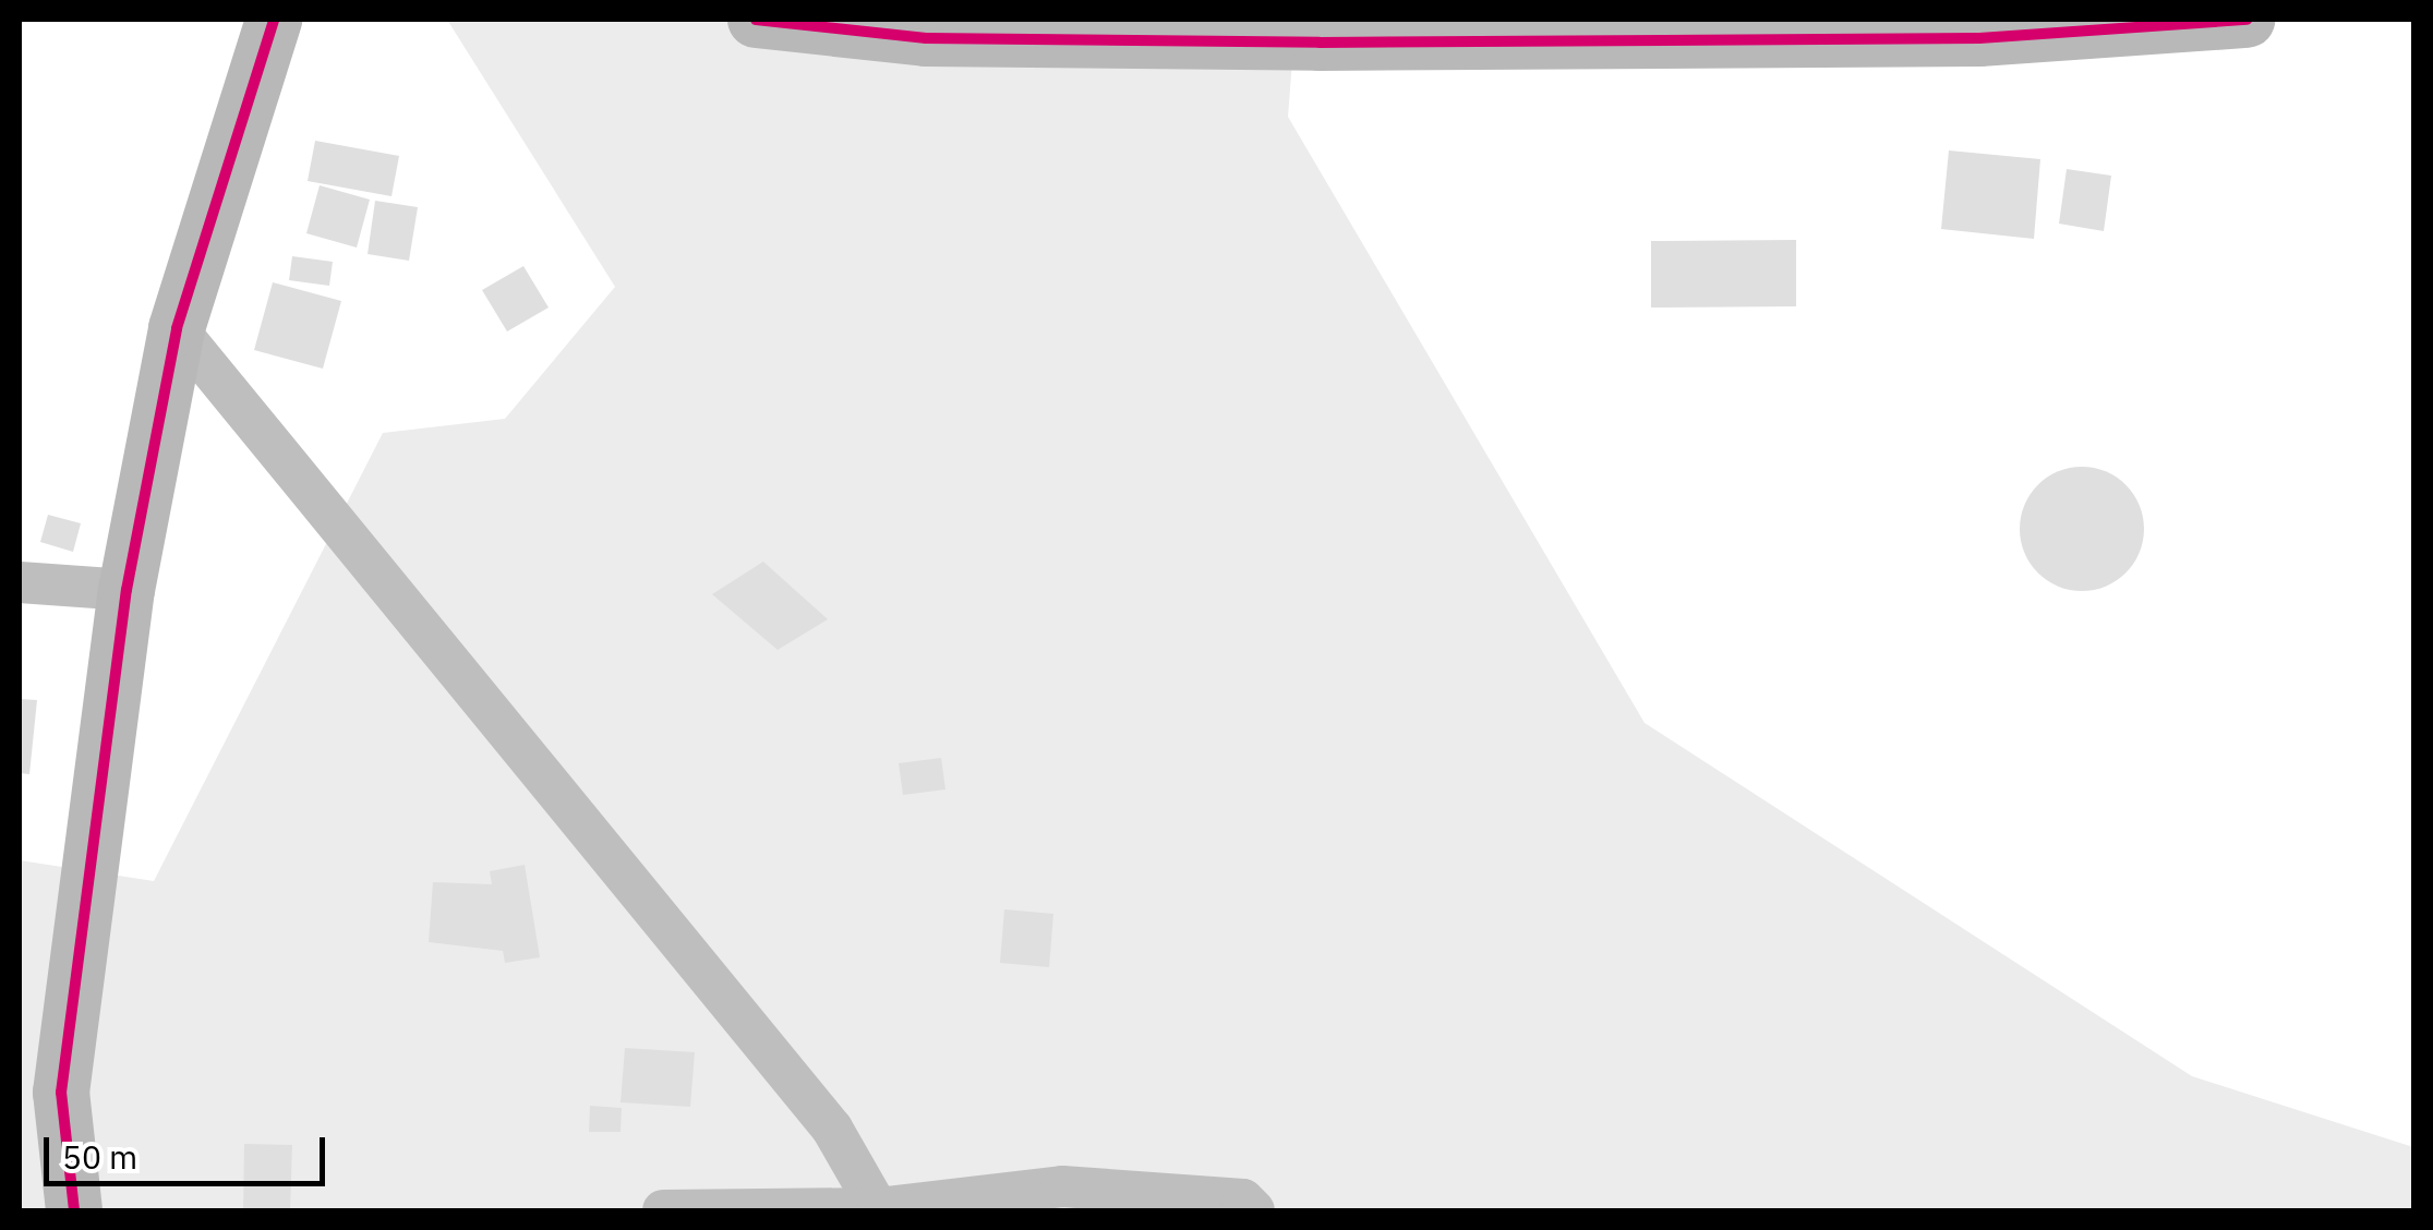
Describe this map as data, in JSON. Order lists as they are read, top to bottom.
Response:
{
  "scale_bar": "50 m"
}
